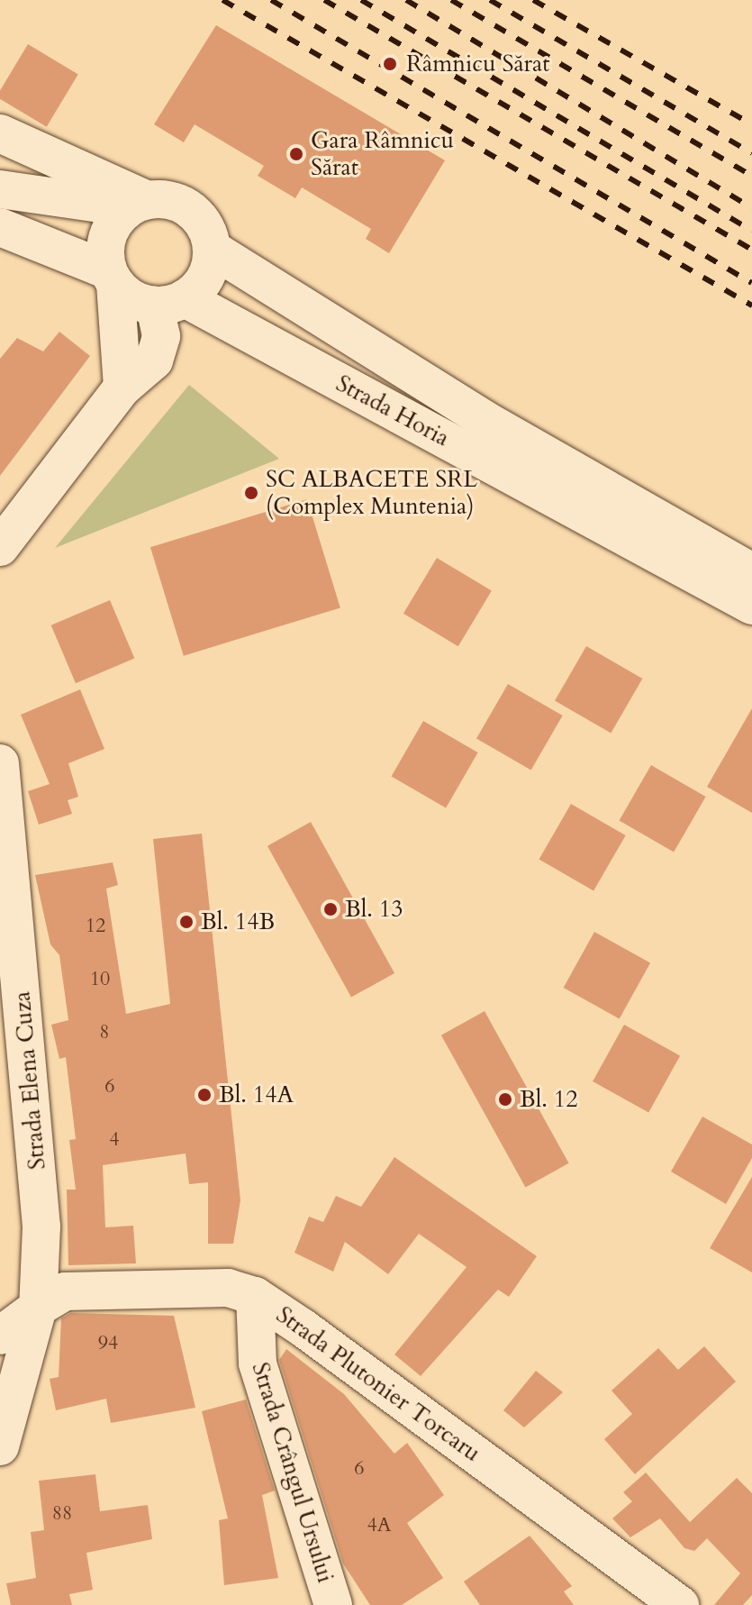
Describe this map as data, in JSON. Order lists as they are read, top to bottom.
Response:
{
  "streets": {
    "street": [
      "Strada Horia",
      "Strada Elena Cuza",
      "Strada Plutonier Torcaru",
      "Strada Crângul Ursului"
    ]
  },
  "crossings": [
    ["Strada Elena Cuza", "Strada Plutonier Torcaru"],
    ["Strada Plutonier Torcaru", "Strada Crângul Ursului"]
  ],
  "places": [
    "Râmnicu Sărat",
    "Gara Râmnicu Sărat",
    "SC ALBACETE SRL (Complex Muntenia)",
    "Bl. 13",
    "Bl. 14B",
    "Bl. 14A",
    "Bl. 12"
  ],
  "house_numbers": [
    "12",
    "10",
    "8",
    "6",
    "4",
    "94",
    "6",
    "88",
    "4A"
  ]
}
